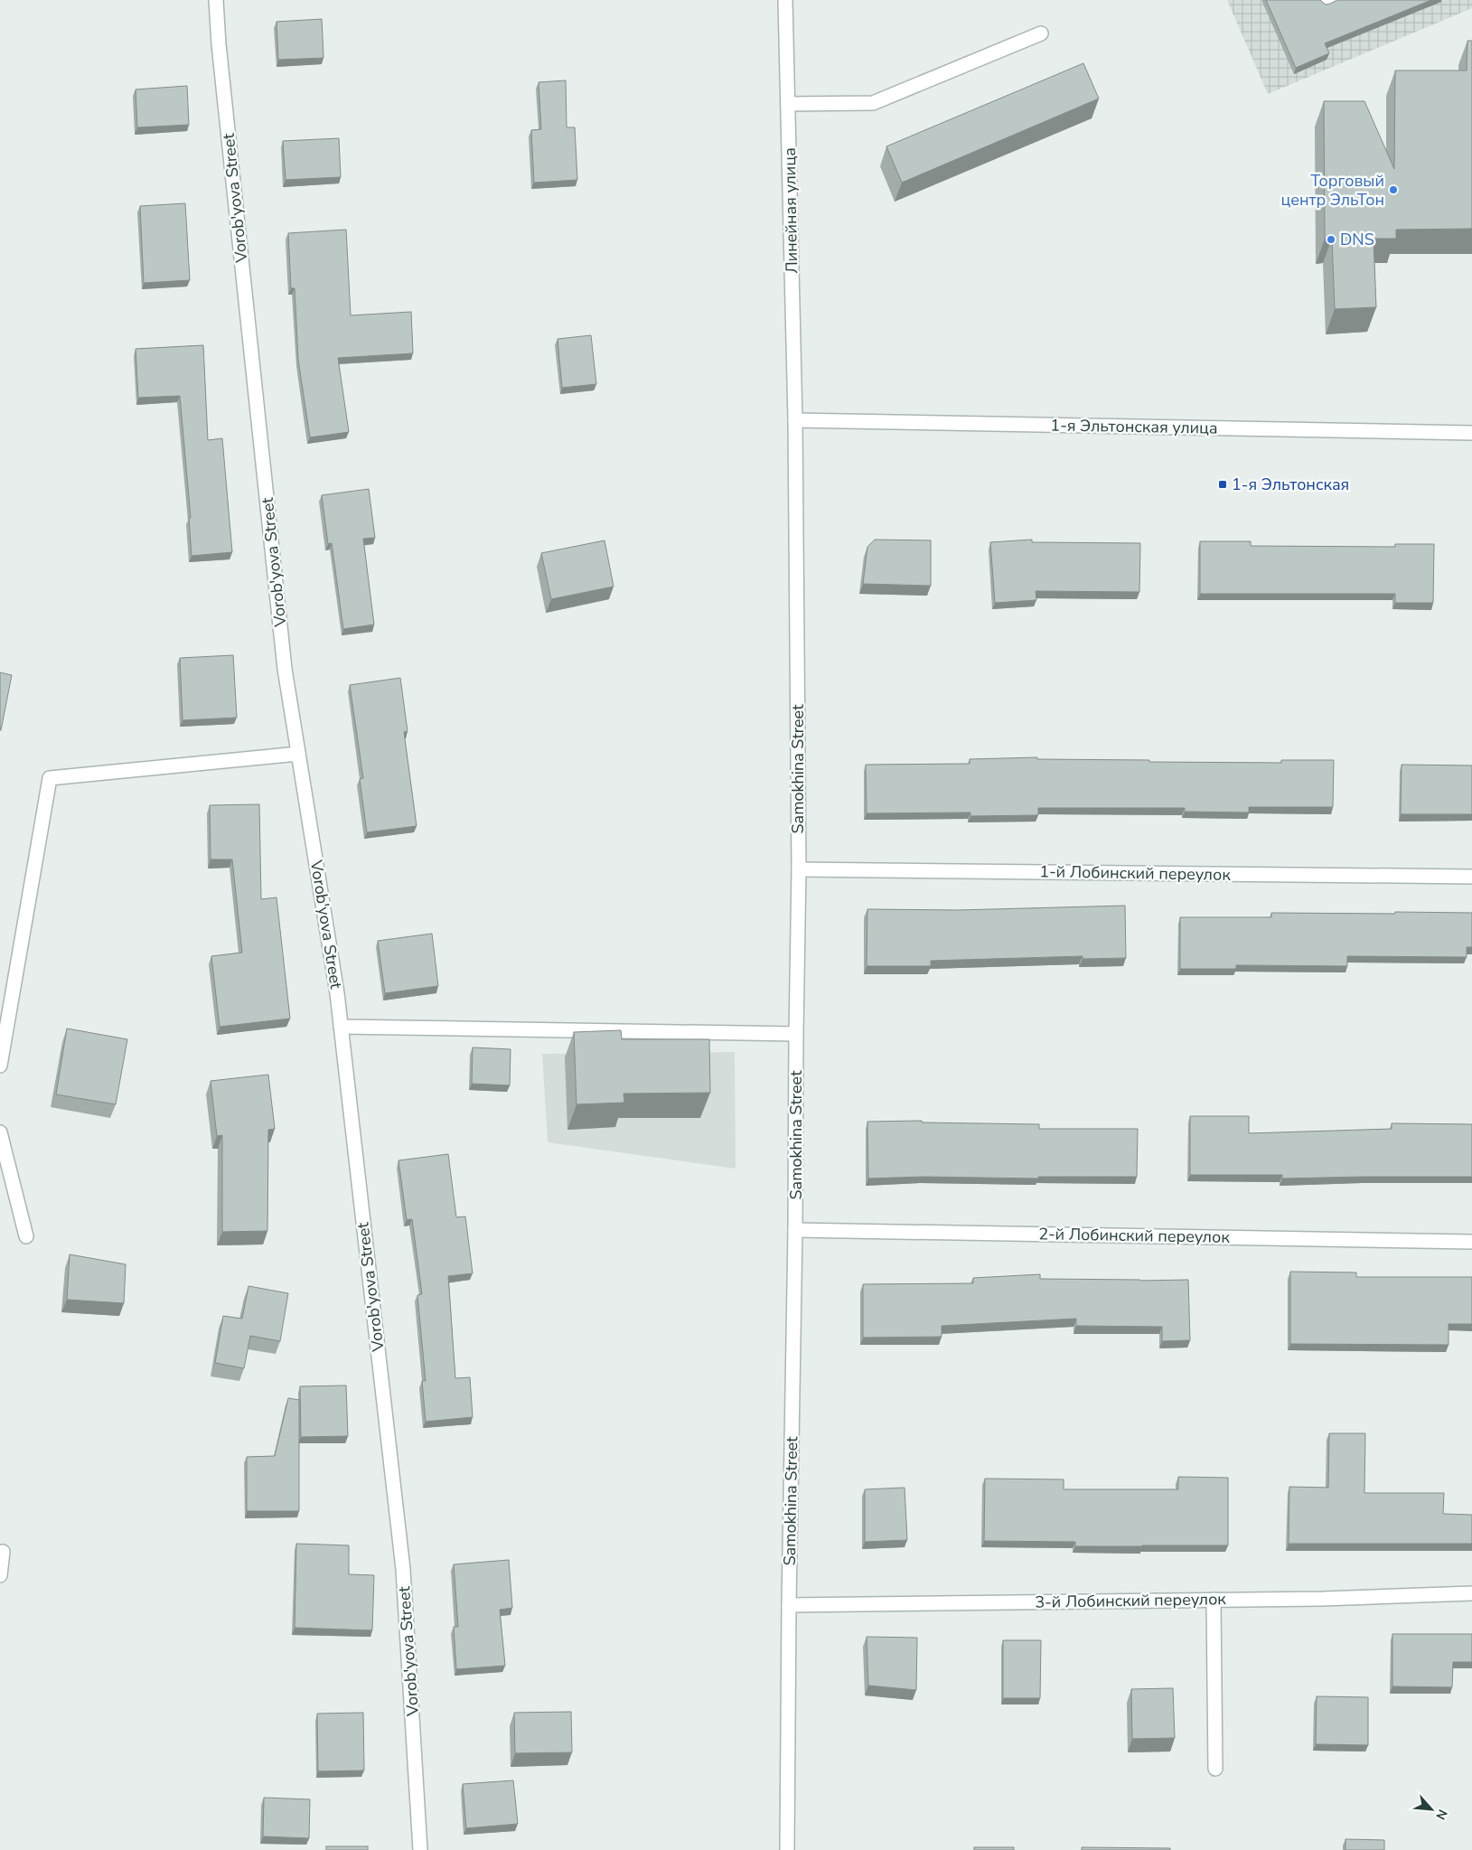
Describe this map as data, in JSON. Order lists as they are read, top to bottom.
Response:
{
  "streets": {
    "street": [
      "Vorob'yova Street",
      "Линейная улица",
      "1-я Эльтонская улица",
      "Samokhina Street",
      "1-й Лобинский переулок",
      "2-й Лобинский переулок",
      "3-й Лобинский переулок"
    ]
  },
  "crossings": [
    ["Линейная улица", "1-я Эльтонская улица"],
    ["Линейная улица", "Samokhina Street"],
    ["1-я Эльтонская улица", "Samokhina Street"],
    ["Samokhina Street", "1-й Лобинский переулок"],
    ["Samokhina Street", "2-й Лобинский переулок"],
    ["Samokhina Street", "3-й Лобинский переулок"]
  ],
  "places": {
    "other": ["Торговый центр ЭльТон", "DNS"],
    "transit": ["1-я Эльтонская"]
  },
  "north": "bottom right"
}
